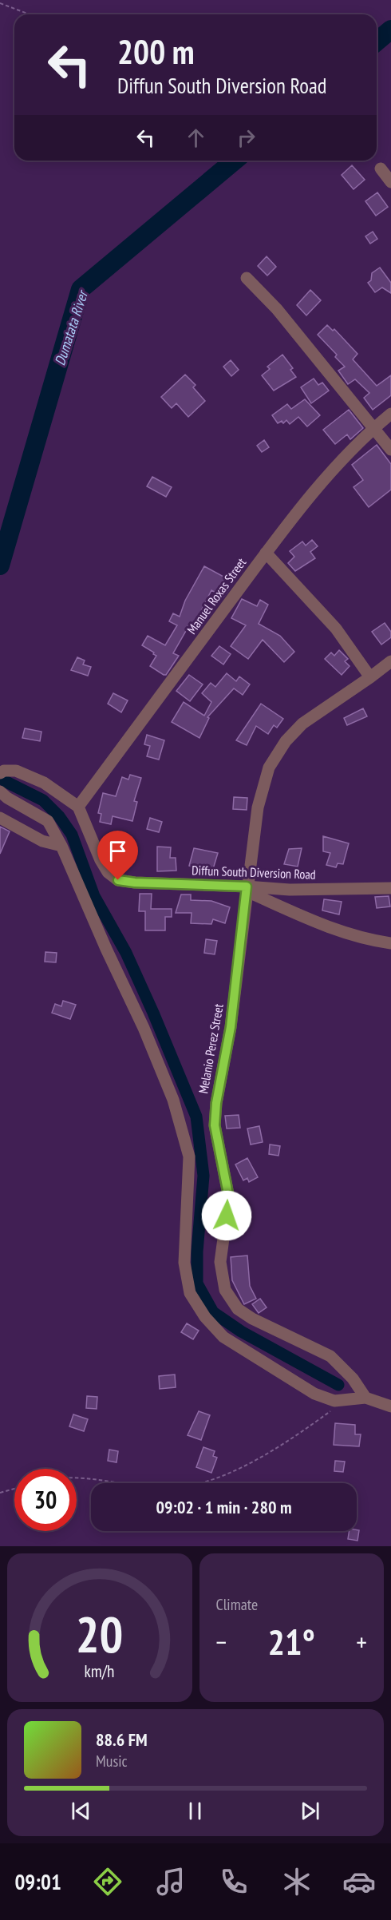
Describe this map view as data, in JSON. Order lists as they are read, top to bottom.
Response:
{
  "streets": {
    "street": ["Manuel Roxas Street", "Diffun South Diversion Road", "Melanio Perez Street"]
  },
  "crossings": [
    ["Manuel Roxas Street", "Diffun South Diversion Road"],
    ["Diffun South Diversion Road", "Melanio Perez Street"]
  ],
  "water": ["Dumatata River"],
  "page": {
    "turn": ["200 m", "Diffun South Diversion Road"],
    "limit": "30",
    "trip": "09:02 · 1 min · 280 m",
    "tile": "Climate",
    "heat": ["−", "21°", "+"],
    "song": ["88.6 FM", "Music"],
    "tabs": "09:01",
    "gauge": ["20", "km/h"]
  }
}
